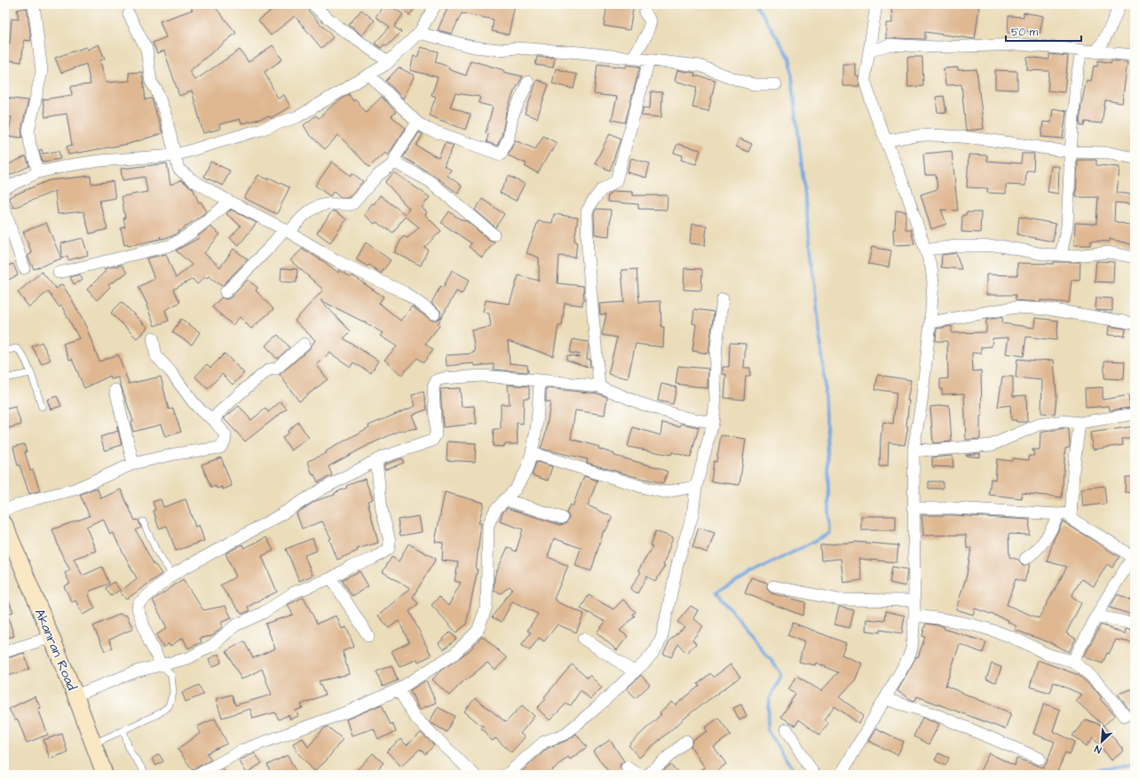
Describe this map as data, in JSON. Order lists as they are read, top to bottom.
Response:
{
  "streets": {
    "main road": ["Akanran Road"]
  },
  "scale_bar": "50 m",
  "north": "bottom left"
}
